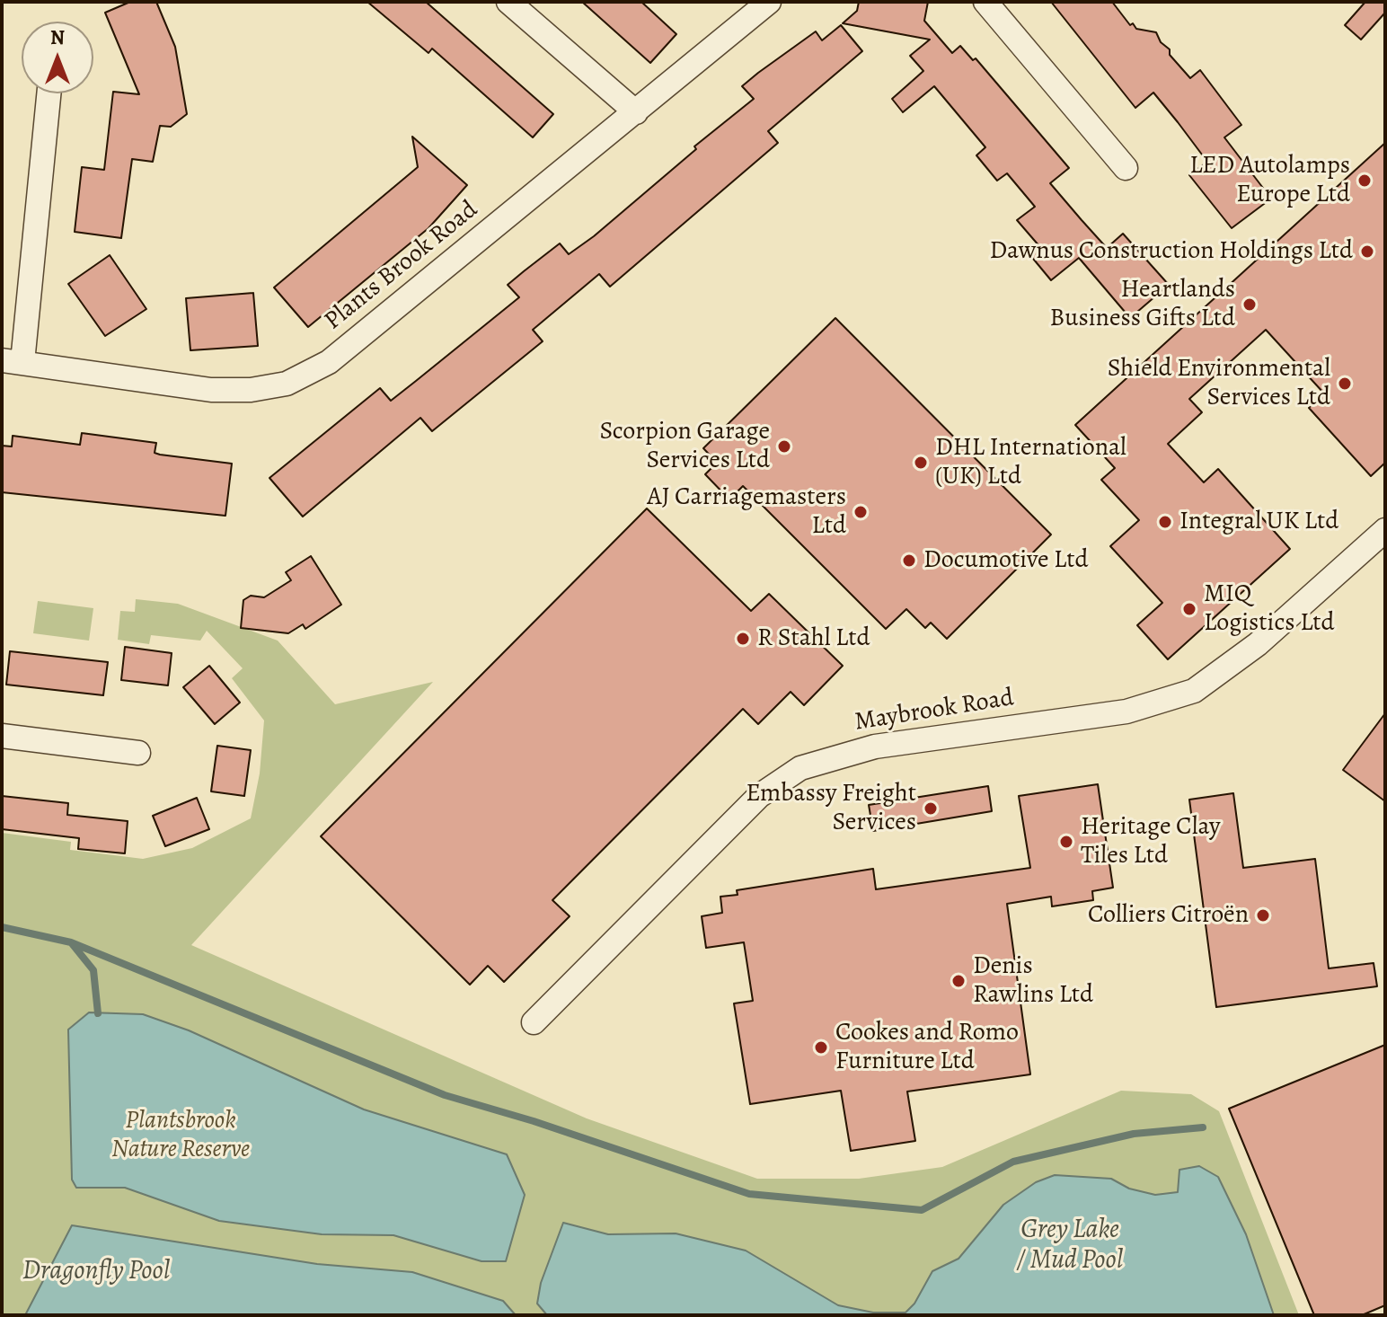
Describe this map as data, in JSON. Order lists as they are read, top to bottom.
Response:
{
  "streets": {
    "street": ["Plants Brook Road", "Maybrook Road"]
  },
  "water": ["Grey Lake / Mud Pool", "Dragonfly Pool"],
  "parks": ["Plantsbrook Nature Reserve"],
  "places": [
    "LED Autolamps Europe Ltd",
    "Dawnus Construction Holdings Ltd",
    "Heartlands Business Gifts Ltd",
    "Shield Environmental Services Ltd",
    "Scorpion Garage Services Ltd",
    "DHL International (UK) Ltd",
    "AJ Carriagemasters Ltd",
    "Integral UK Ltd",
    "Documotive Ltd",
    "MIQ Logistics Ltd",
    "R Stahl Ltd",
    "Embassy Freight Services",
    "Heritage Clay Tiles Ltd",
    "Colliers Citroën",
    "Denis Rawlins Ltd",
    "Cookes and Romo Furniture Ltd"
  ],
  "north": "top"
}
